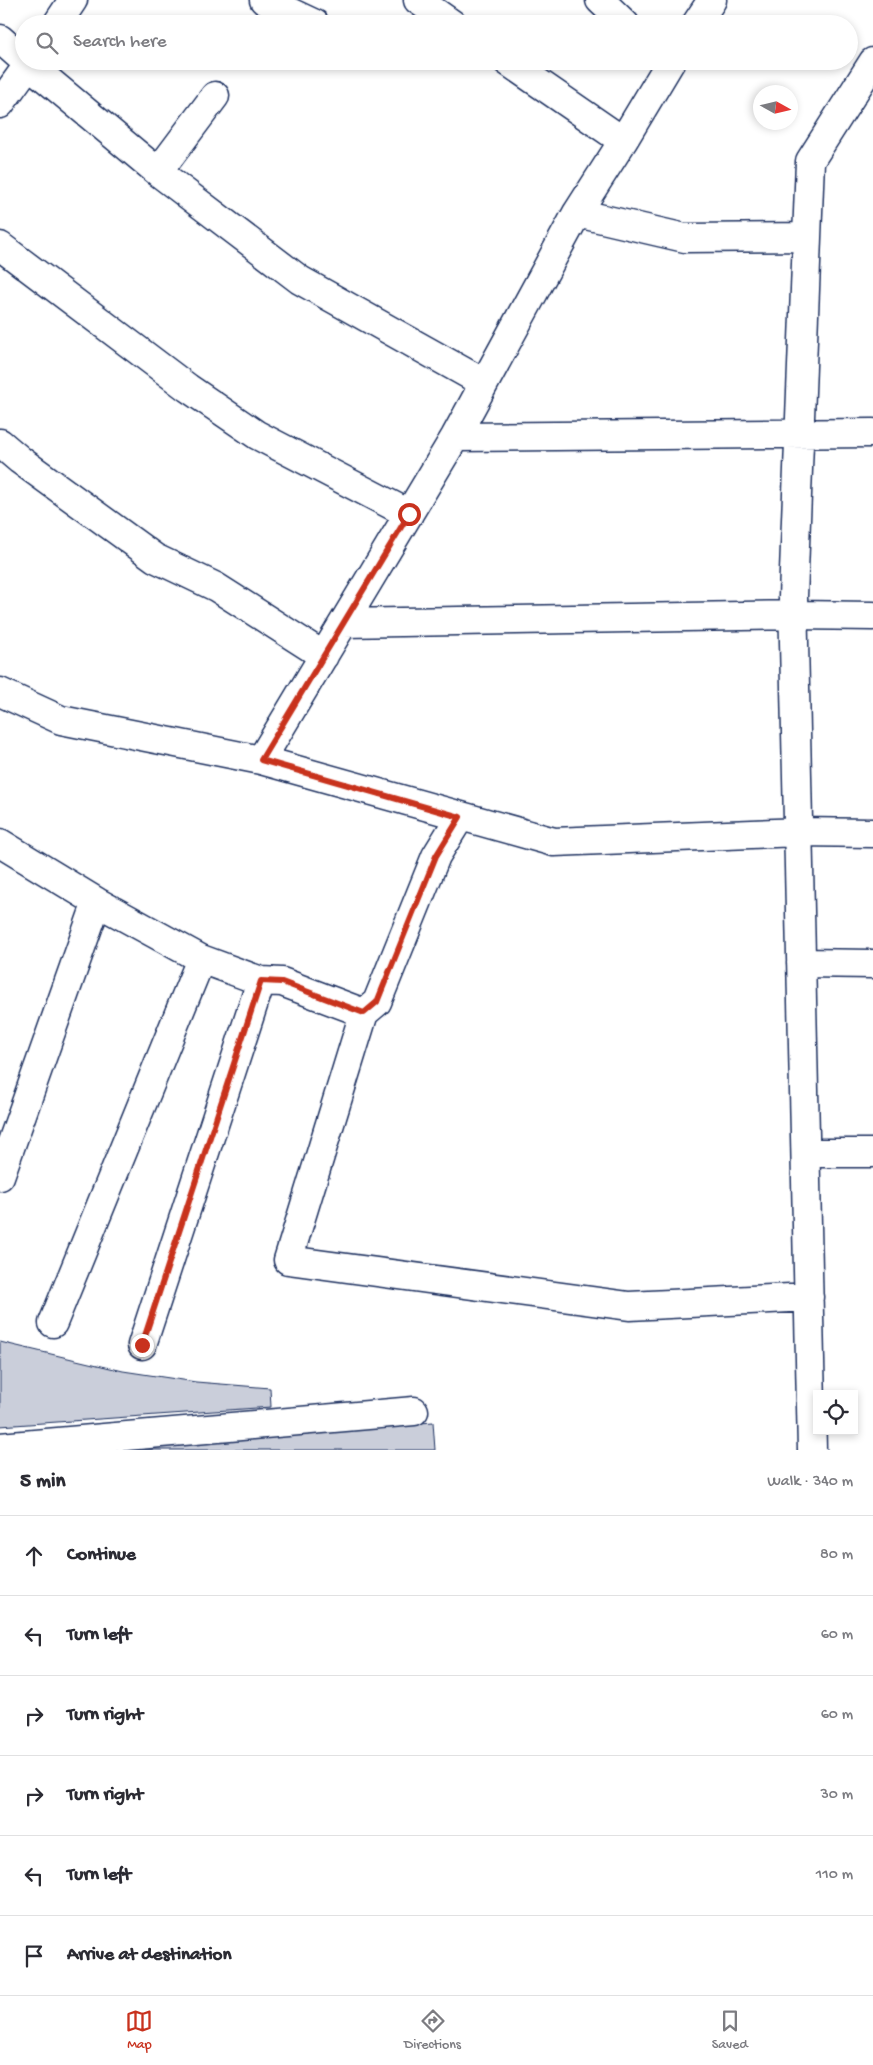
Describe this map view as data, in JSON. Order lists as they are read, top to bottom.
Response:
{
  "north": "right",
  "page": {
    "search": "Search here",
    "heading": ["5 min", "Walk · 340 m"],
    "list": [
      ["Continue", "80 m"],
      ["Turn left", "60 m"],
      ["Turn right", "60 m"],
      ["Turn right", "30 m"],
      ["Turn left", "110 m"],
      "Arrive at destination"
    ],
    "nav": ["Map", "Directions", "Saved"]
  }
}
